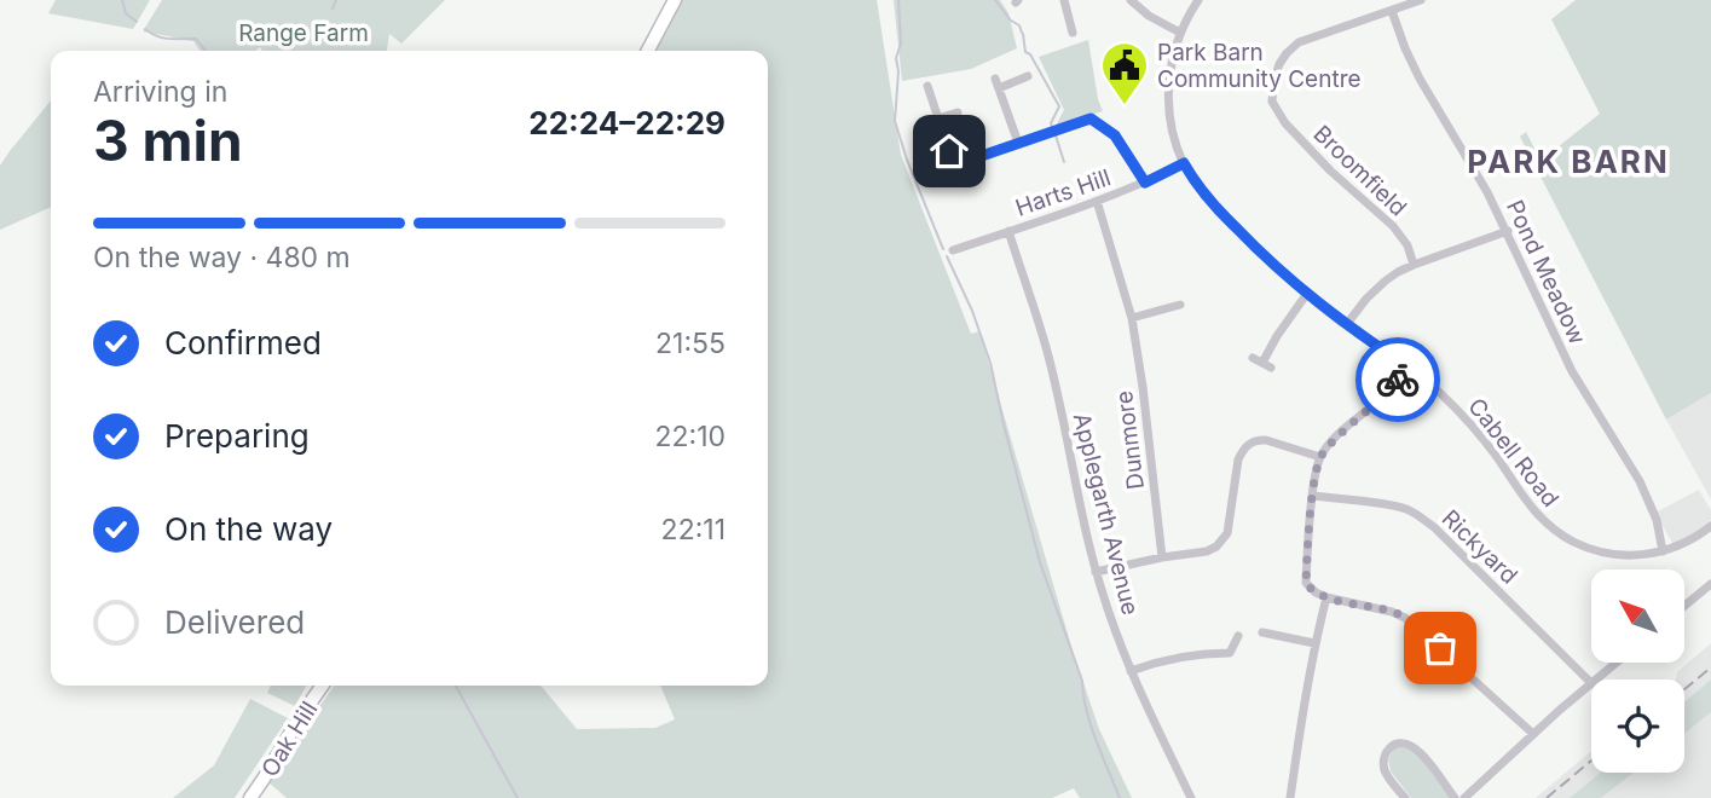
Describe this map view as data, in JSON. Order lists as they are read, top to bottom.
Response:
{
  "streets": {
    "street": [
      "Broomfield",
      "Harts Hill",
      "Pond Meadow",
      "Dunmore",
      "Cabell Road",
      "Applegarth Avenue",
      "Rickyard",
      "Oak Hill"
    ]
  },
  "crossings": [
    ["Broomfield", "Pond Meadow"],
    ["Harts Hill", "Dunmore"],
    ["Harts Hill", "Cabell Road"],
    ["Harts Hill", "Applegarth Avenue"],
    ["Pond Meadow", "Cabell Road"]
  ],
  "districts": ["PARK BARN"],
  "parks": ["Range Farm"],
  "places": {
    "public building": ["Park Barn Community Centre"]
  },
  "north": "top left",
  "page": {
    "heading": ["3 min", "Arriving in", "22:24–22:29"],
    "bar": "On the way · 480 m",
    "list": [
      ["Confirmed", "21:55"],
      ["Preparing", "22:10"],
      ["On the way", "22:11"],
      "Delivered"
    ]
  }
}
